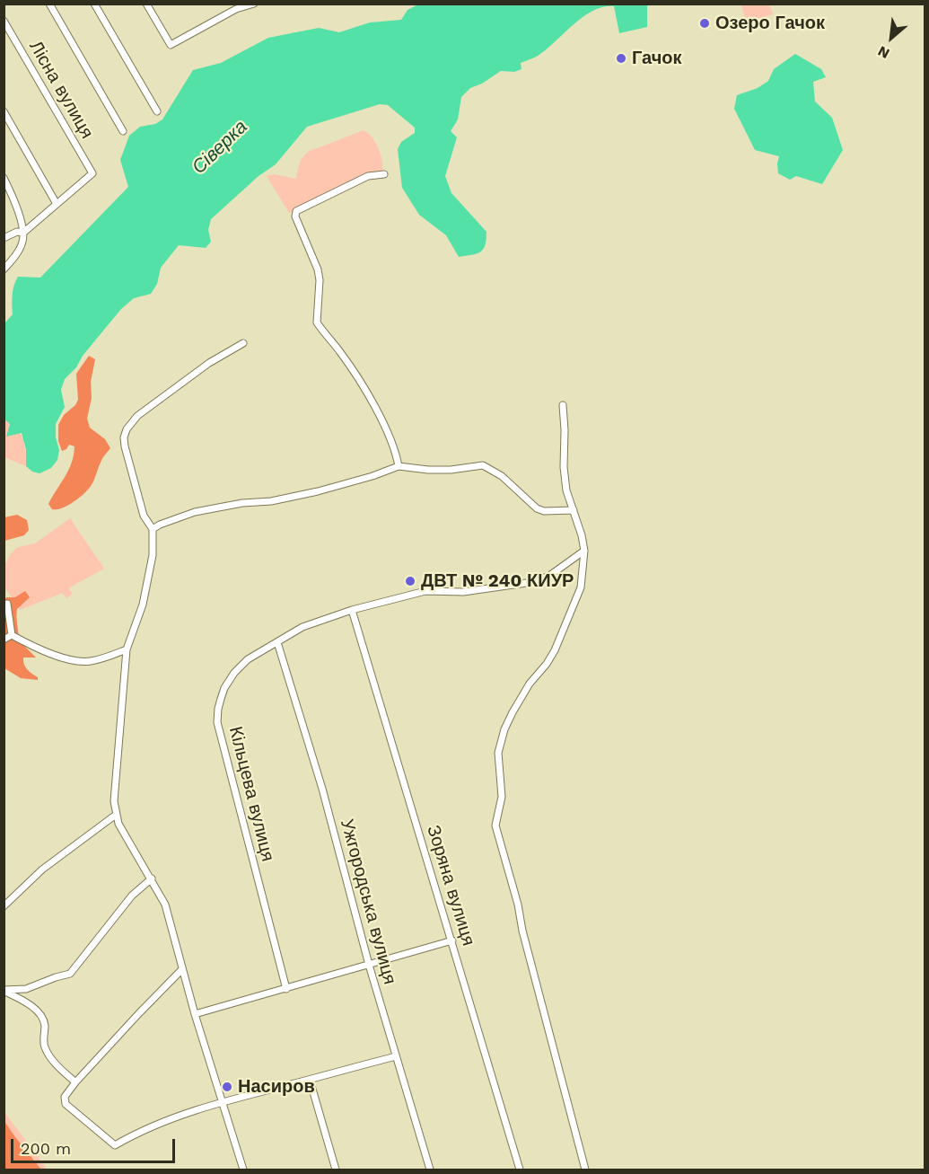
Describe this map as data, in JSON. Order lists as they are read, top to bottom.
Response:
{
  "streets": {
    "street": [
      "Лісна вулиця",
      "Кільцева вулиця",
      "Зоряна вулиця",
      "Ужгородська вулиця"
    ]
  },
  "crossings": [
    ["Кільцева вулиця", "Зоряна вулиця"],
    ["Кільцева вулиця", "Ужгородська вулиця"]
  ],
  "water": ["Сіверка"],
  "places": [
    "Озеро Гачок",
    "Гачок",
    "ДВТ № 240 КИУР",
    "Насиров"
  ],
  "scale_bar": "200 m",
  "north": "bottom left"
}
